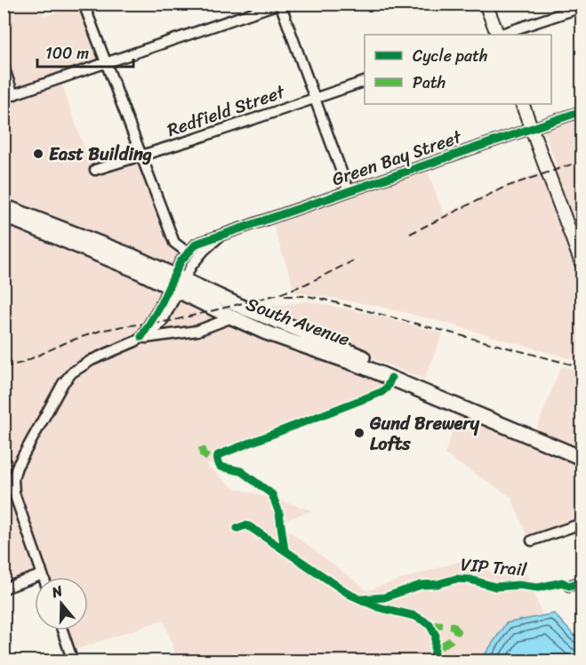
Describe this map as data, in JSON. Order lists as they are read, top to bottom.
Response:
{
  "streets": {
    "highway": ["South Avenue"],
    "street": ["Redfield Street", "Green Bay Street"],
    "cycle path": ["VIP Trail"]
  },
  "crossings": [
    ["Green Bay Street", "South Avenue"]
  ],
  "places": ["East Building", "Gund Brewery Lofts"],
  "legend": ["Cycle path", "Path"],
  "scale_bar": "100 m",
  "north": "top"
}
